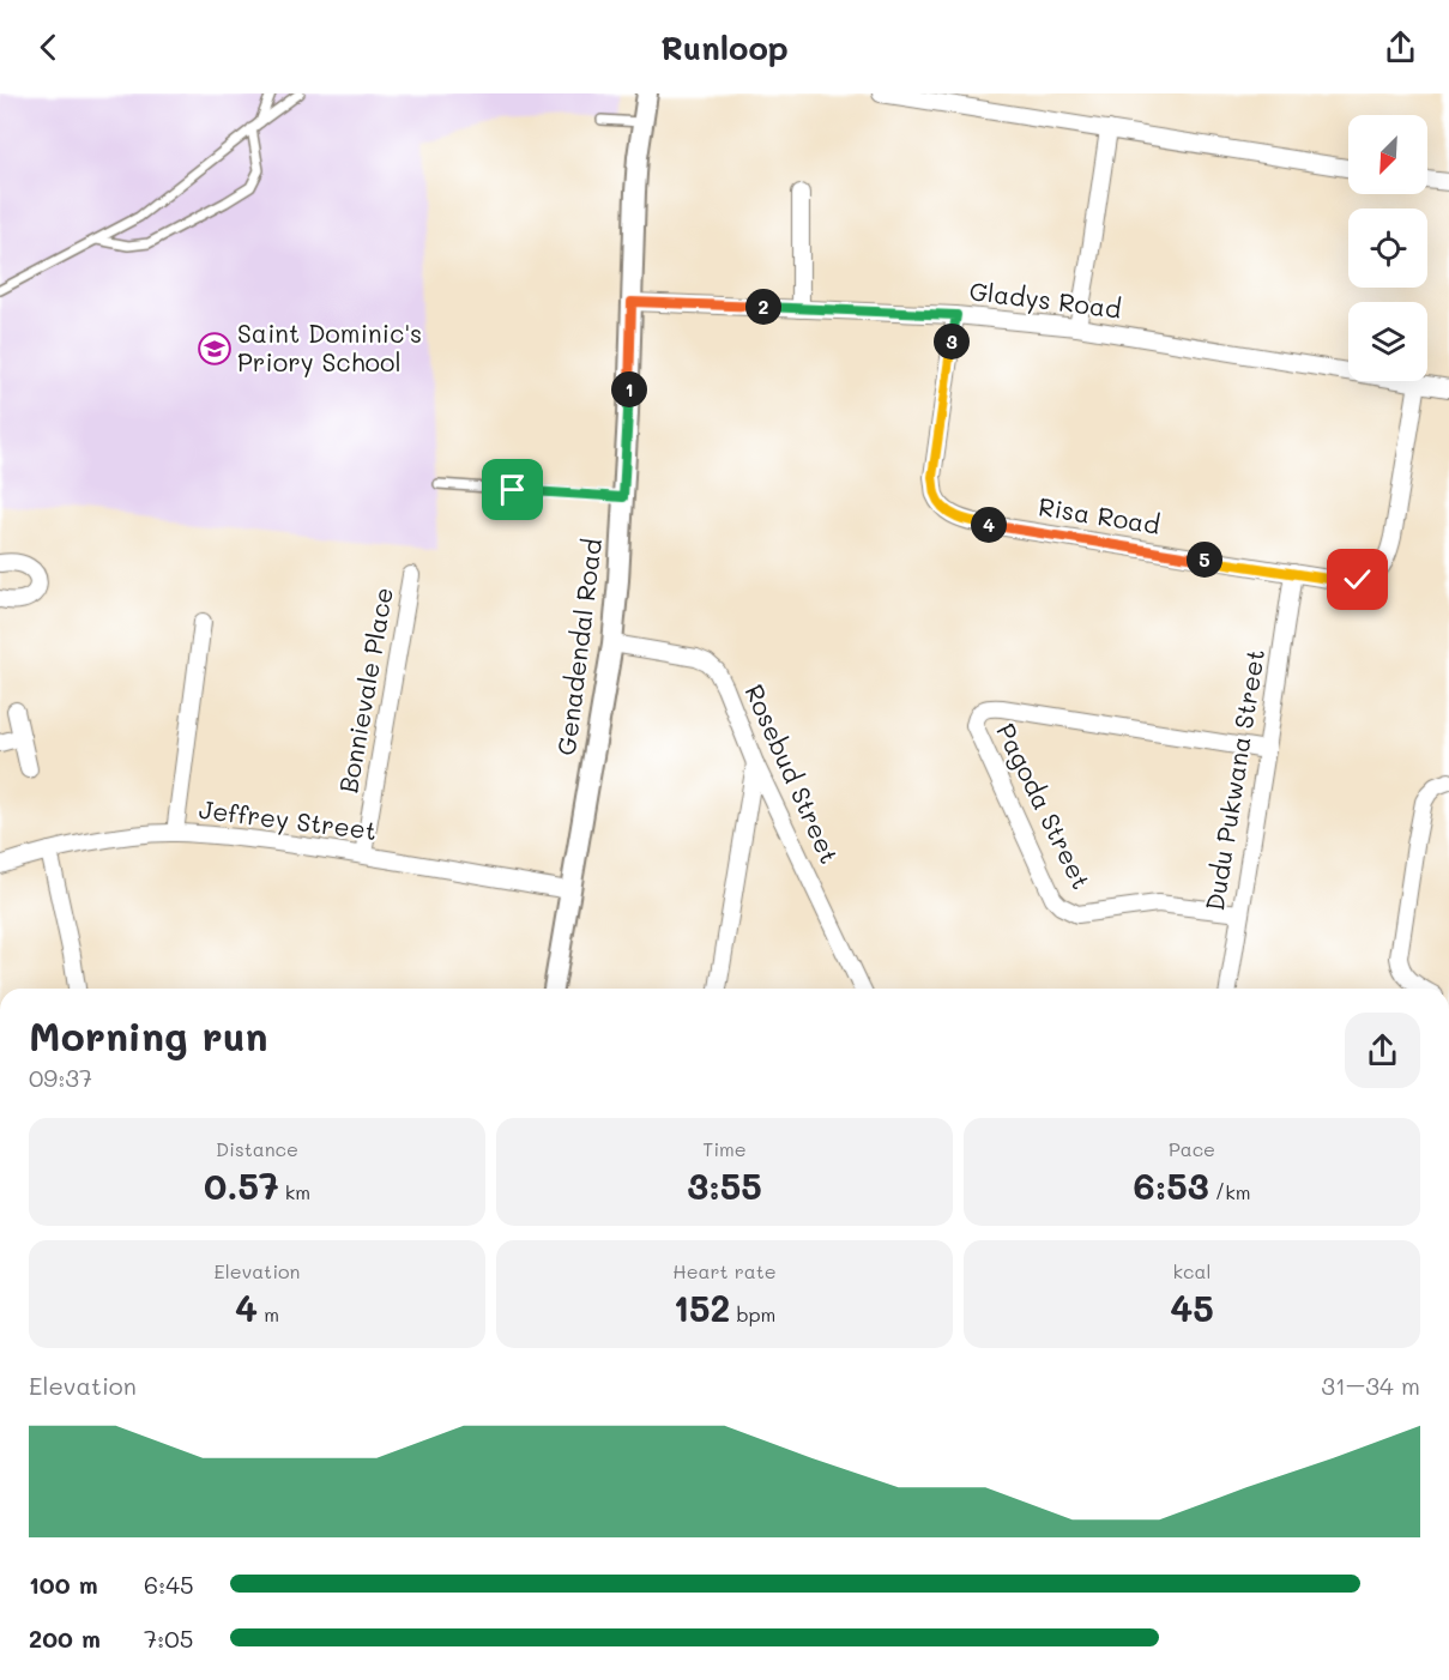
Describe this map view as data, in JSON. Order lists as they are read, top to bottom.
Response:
{
  "streets": {
    "street": [
      "Gladys Road",
      "Risa Road",
      "Genadendal Road",
      "Bonnievale Place",
      "Rosebud Street",
      "Dudu Pukwana Street",
      "Pagoda Street",
      "Jeffrey Street"
    ]
  },
  "crossings": [
    ["Gladys Road", "Risa Road"],
    ["Gladys Road", "Genadendal Road"],
    ["Risa Road", "Dudu Pukwana Street"],
    ["Genadendal Road", "Rosebud Street"],
    ["Genadendal Road", "Jeffrey Street"],
    ["Bonnievale Place", "Jeffrey Street"],
    ["Dudu Pukwana Street", "Pagoda Street"]
  ],
  "places": {
    "school or university": ["Saint Dominic's Priory School"]
  },
  "north": "bottom left",
  "page": {
    "header": "Runloop",
    "pins": [
      "2",
      "3",
      "1",
      "4",
      "5"
    ],
    "heading": ["Morning run", "09:37"],
    "stats": [
      ["Distance", "0.57 km"],
      ["Time", "3:55"],
      ["Pace", "6:53 /km"],
      ["Elevation", "4 m"],
      ["Heart rate", "152 bpm"],
      ["kcal", "45"]
    ],
    "chart": ["Elevation", "31–34 m"],
    "list": [
      {
        "name": "100 m",
        "note": "6:45"
      },
      {
        "name": "200 m",
        "note": "7:05"
      }
    ]
  }
}
